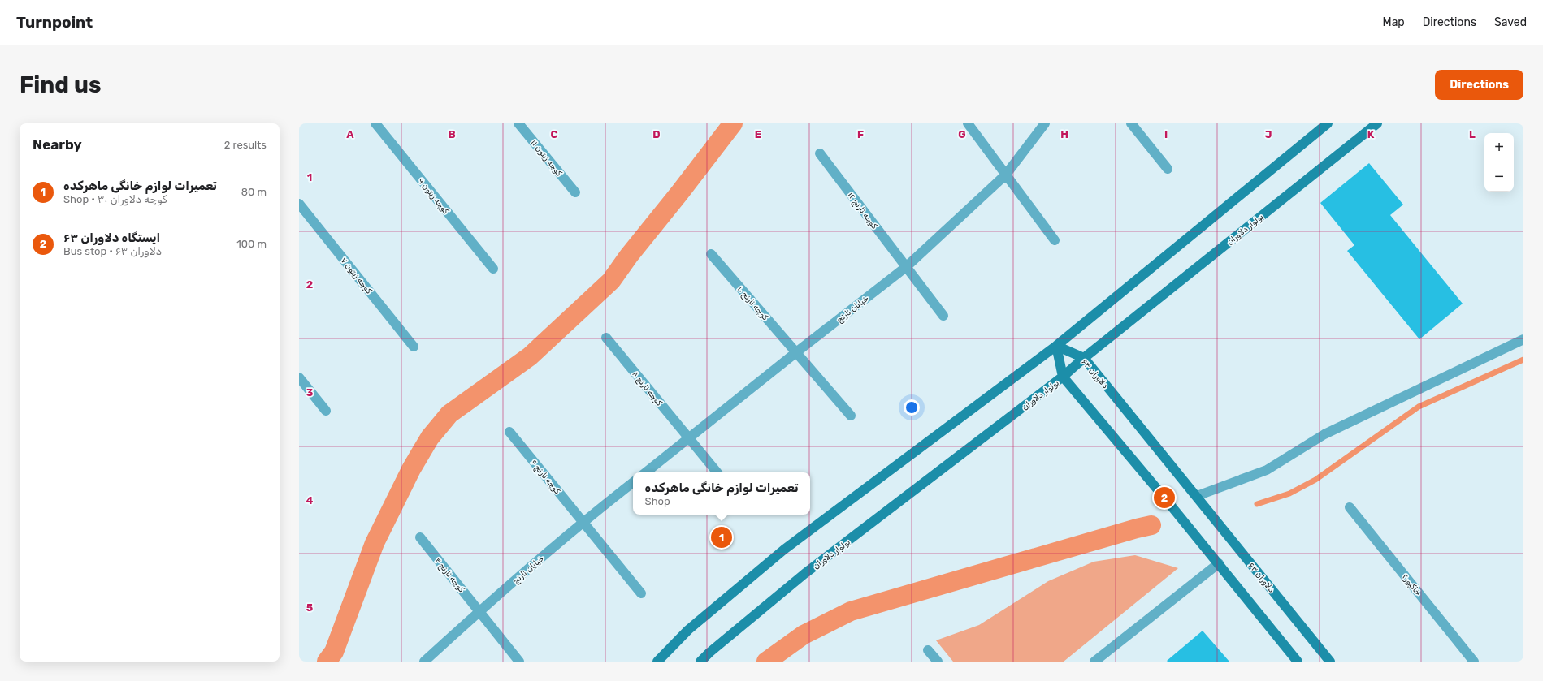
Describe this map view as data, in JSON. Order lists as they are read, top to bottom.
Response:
{
  "streets": {
    "street": [
      "کوچه زیتون ۱۱",
      "کوچه زیتون ۹",
      "کوچه نارنج ۱۲",
      "بولوار دلاوران",
      "کوچه زیتون ۷",
      "کوچه نارنج ۱۰",
      "خیابان نارنج",
      "دلاوران ۶۳",
      "کوچه نارنج ۸",
      "کوچه نارنج ۶",
      "کوچه نارنج ۴",
      "خاکپور۲"
    ]
  },
  "crossings": [
    ["کوچه نارنج ۱۲", "خیابان نارنج"],
    ["بولوار دلاوران", "دلاوران ۶۳"],
    ["کوچه نارنج ۱۰", "خیابان نارنج"],
    ["خیابان نارنج", "کوچه نارنج ۸"],
    ["خیابان نارنج", "کوچه نارنج ۶"],
    ["خیابان نارنج", "کوچه نارنج ۴"]
  ],
  "page": {
    "header": "Turnpoint",
    "nav": ["Map", "Directions", "Saved"],
    "buttons": "Directions",
    "title": "Find us",
    "heading": ["Nearby", "2 results"],
    "map_buttons": ["+", "−"],
    "list": [
      {
        "mark": "1",
        "name": "تعمیرات لوازم خانگی ماهرکده",
        "note": "Shop · کوچه دلاوران ۳۰",
        "value": "80 m"
      },
      {
        "mark": "2",
        "name": "ایستگاه دلاوران ۶۳",
        "note": "Bus stop · دلاوران ۶۳",
        "value": "100 m"
      }
    ],
    "popup": ["تعمیرات لوازم خانگی ماهرکده", "Shop"],
    "pins": ["2", "1"]
  },
  "grid": {
    "columns": [
      "A",
      "B",
      "C",
      "D",
      "E",
      "F",
      "G",
      "H",
      "I",
      "J",
      "K",
      "L"
    ],
    "rows": [
      "1",
      "2",
      "3",
      "4",
      "5"
    ]
  }
}
